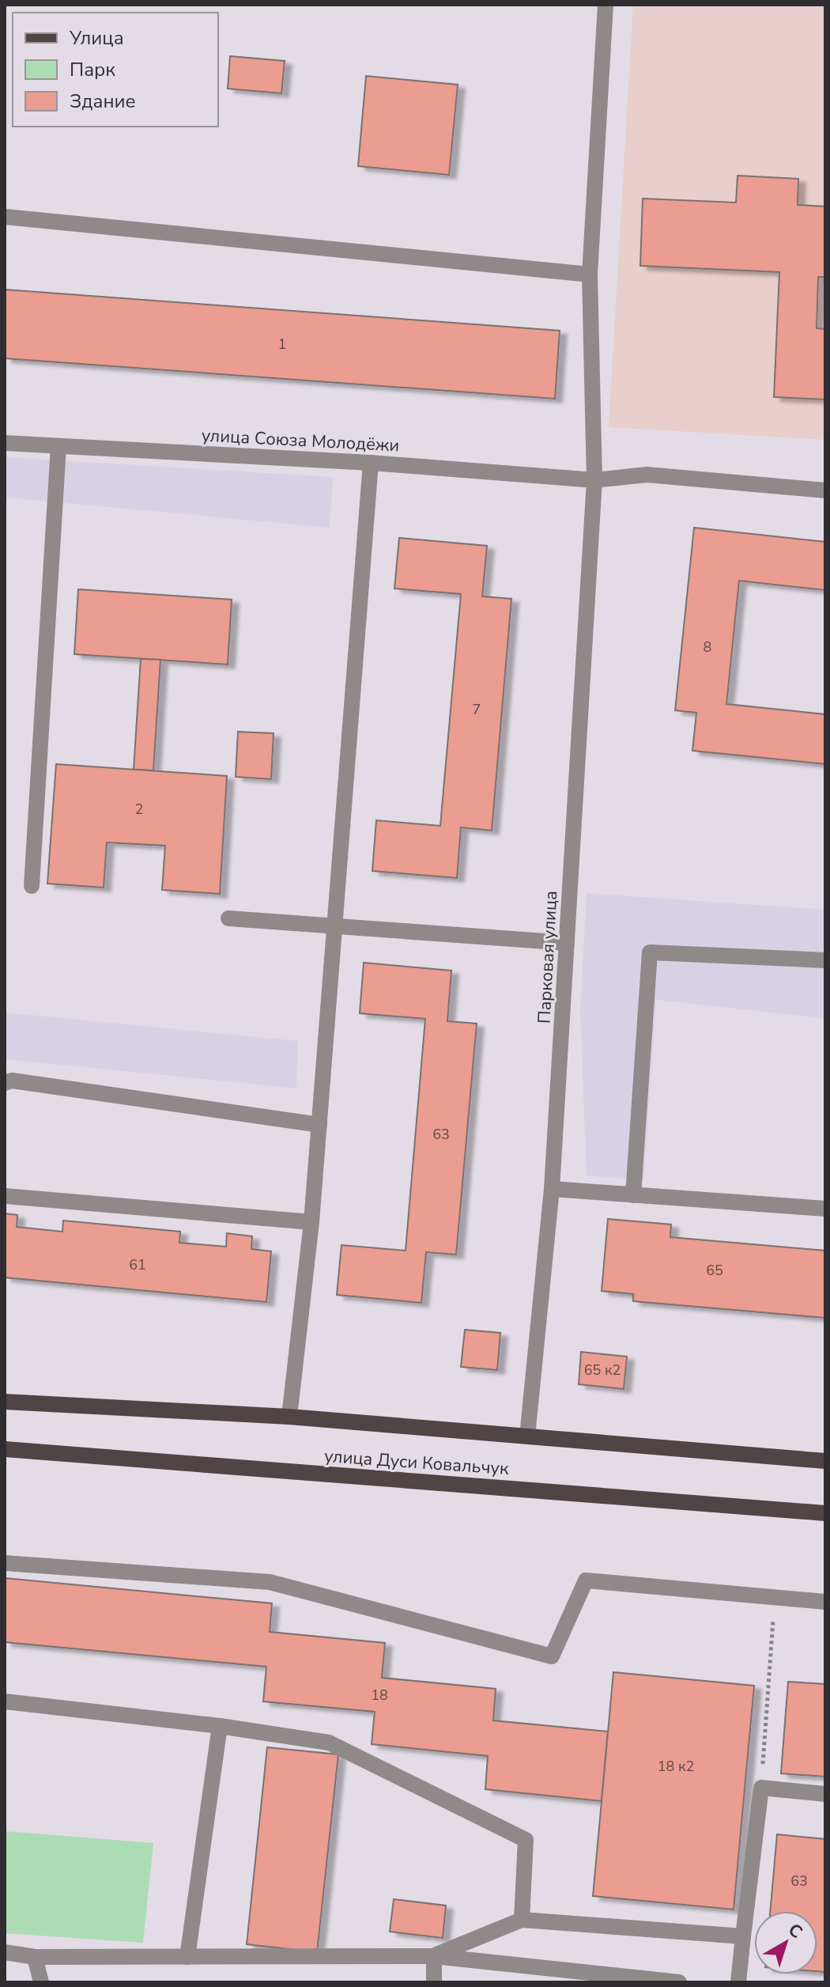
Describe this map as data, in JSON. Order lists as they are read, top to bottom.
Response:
{
  "streets": {
    "main road": ["улица Дуси Ковальчук"],
    "street": ["улица Союза Молодёжи", "Парковая улица"]
  },
  "crossings": [
    ["улица Союза Молодёжи", "Парковая улица"],
    ["Парковая улица", "улица Дуси Ковальчук"]
  ],
  "house_numbers": [
    "1",
    "8",
    "7",
    "2",
    "63",
    "61",
    "65",
    "65 к2",
    "18",
    "18 к2",
    "63"
  ],
  "legend": ["Улица", "Парк", "Здание"],
  "north": "top right"
}
